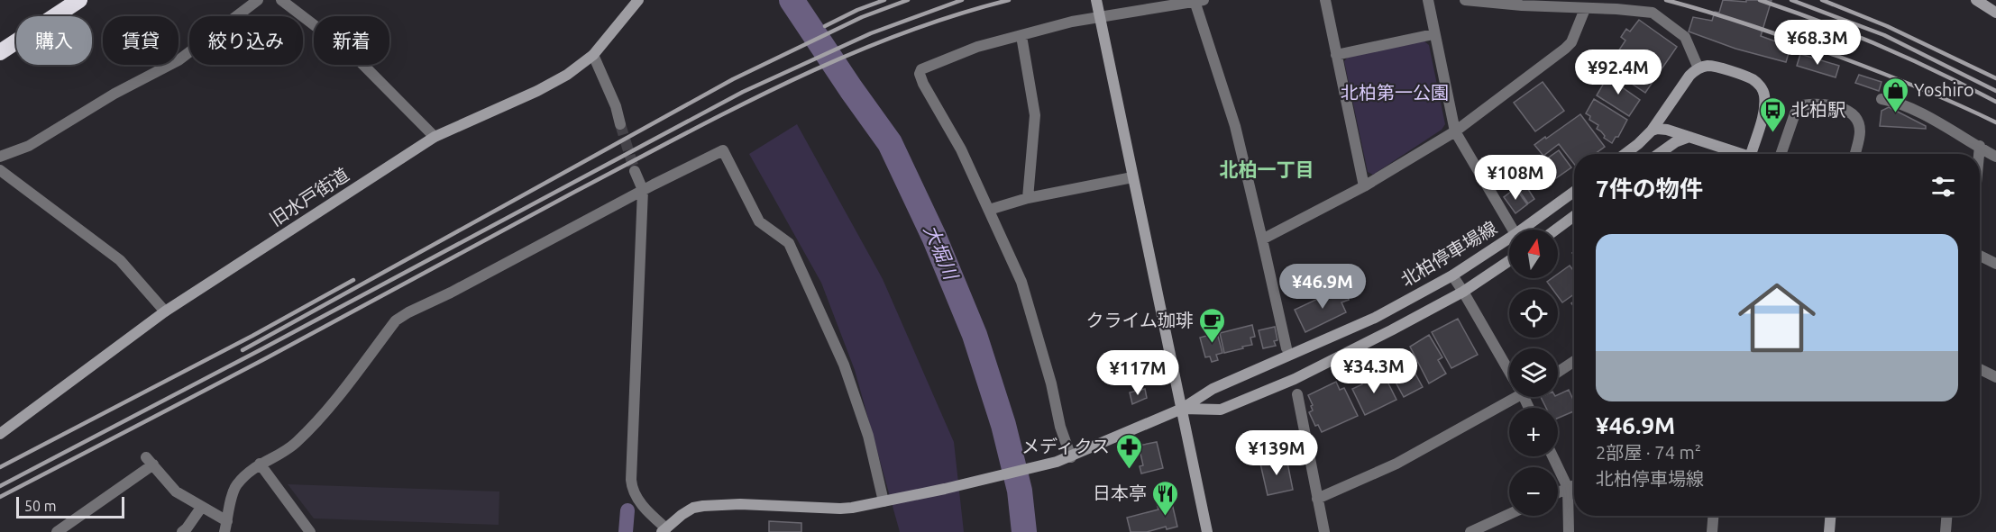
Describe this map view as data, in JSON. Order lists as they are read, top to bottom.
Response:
{
  "streets": {
    "street": ["旧水戸街道", "北柏停車場線"]
  },
  "districts": ["北柏一丁目"],
  "water": ["大堀川"],
  "parks": ["北柏第一公園"],
  "places": {
    "shop": ["Yoshiro"],
    "bus stop": ["北柏駅"],
    "cafe": ["クライム珈琲"],
    "pharmacy": ["メディクス"],
    "restaurant": ["日本亭"]
  },
  "scale_bar": "50 m",
  "north": "top",
  "page": {
    "chip": [
      "購入",
      "賃貸",
      "絞り込み",
      "新着"
    ],
    "price": [
      "¥68.3M",
      "¥92.4M",
      "¥108M",
      "¥46.9M",
      "¥34.3M",
      "¥117M",
      "¥139M"
    ],
    "heading": "7件の物件",
    "list": [
      {
        "name": "¥46.9M",
        "note": "2部屋 · 74 m² · 北柏停車場線"
      }
    ],
    "map_buttons": ["+", "−"],
    "scale": "50 m"
  }
}
